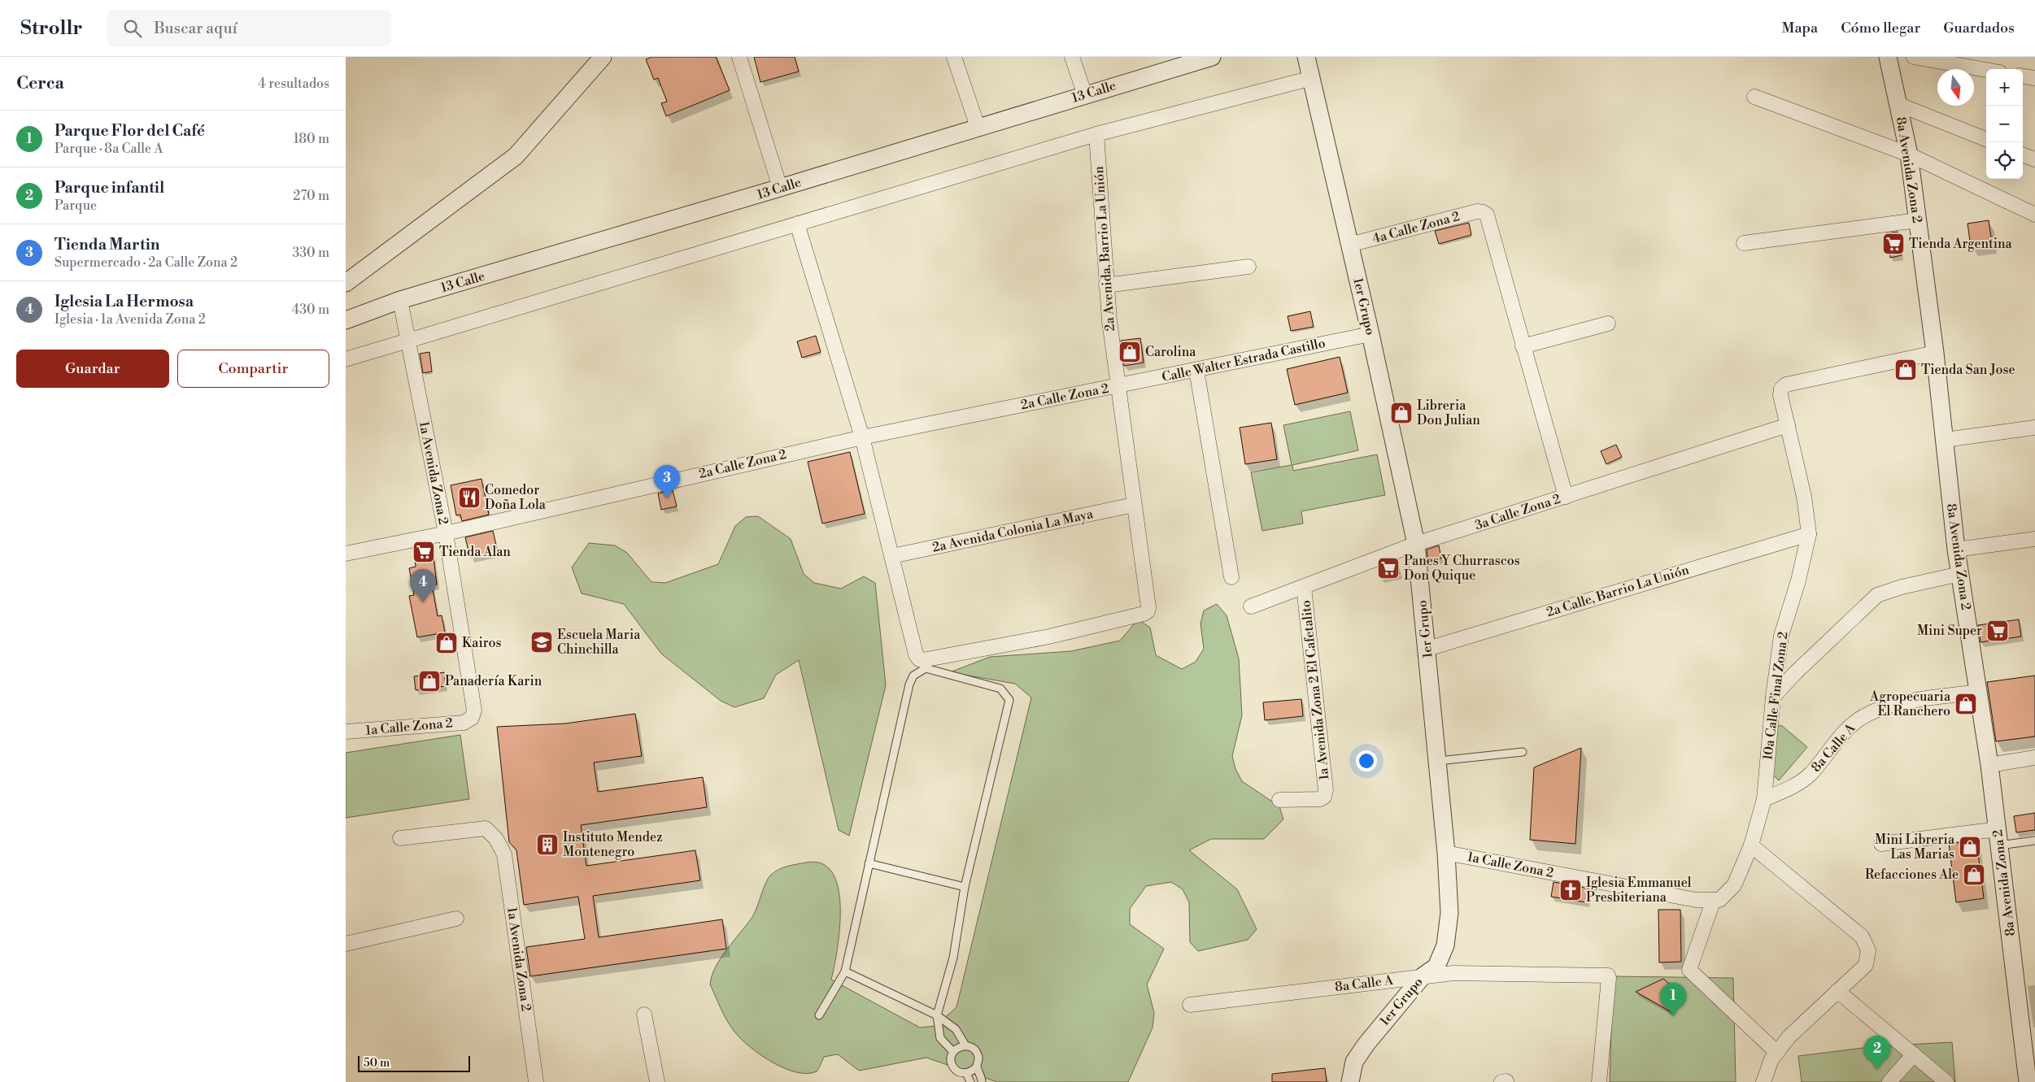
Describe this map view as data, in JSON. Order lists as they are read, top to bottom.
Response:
{
  "streets": {
    "street": [
      "13 Calle",
      "8a Avenida Zona 2",
      "4a Calle Zona 2",
      "2a Avenida, Barrio La Unión",
      "1er Grupo",
      "Calle Walter Estrada Castillo",
      "2a Calle Zona 2",
      "1a Avenida Zona 2",
      "3a Calle Zona 2",
      "2a Avenida Colonia La Maya",
      "2a Calle, Barrio La Unión",
      "1a Avenida Zona 2 El Cafetalito",
      "10a Calle Final Zona 2",
      "1a Calle Zona 2",
      "8a Calle A"
    ]
  },
  "crossings": [
    ["13 Calle", "1a Avenida Zona 2"],
    ["8a Avenida Zona 2", "10a Calle Final Zona 2"],
    ["8a Avenida Zona 2", "8a Calle A"],
    ["4a Calle Zona 2", "1er Grupo"],
    ["2a Avenida, Barrio La Unión", "Calle Walter Estrada Castillo"],
    ["2a Avenida, Barrio La Unión", "2a Calle Zona 2"],
    ["2a Avenida, Barrio La Unión", "2a Avenida Colonia La Maya"],
    ["1er Grupo", "Calle Walter Estrada Castillo"],
    ["1er Grupo", "3a Calle Zona 2"],
    ["1er Grupo", "2a Calle, Barrio La Unión"],
    ["1er Grupo", "1a Calle Zona 2"],
    ["1er Grupo", "8a Calle A"],
    ["Calle Walter Estrada Castillo", "2a Calle Zona 2"],
    ["2a Calle Zona 2", "1a Avenida Zona 2"],
    ["1a Avenida Zona 2", "1a Calle Zona 2"],
    ["3a Calle Zona 2", "1a Avenida Zona 2 El Cafetalito"],
    ["3a Calle Zona 2", "10a Calle Final Zona 2"],
    ["2a Calle, Barrio La Unión", "10a Calle Final Zona 2"],
    ["10a Calle Final Zona 2", "1a Calle Zona 2"],
    ["10a Calle Final Zona 2", "8a Calle A"]
  ],
  "places": {
    "supermarket": [
      "Tienda Argentina",
      "Tienda Alan",
      "Panes Y Churrascos Don Quique",
      "Mini Super"
    ],
    "shop": [
      "Carolina",
      "Tienda San Jose",
      "Libreria Don Julian",
      "Kairos",
      "Panadería Karin",
      "Agropecuaria El Ranchero",
      "Mini Libreria Las Marias",
      "Refacciones Ale"
    ],
    "restaurant": ["Comedor Doña Lola"],
    "school or university": ["Escuela Maria Chinchilla"],
    "building": ["Instituto Mendez Montenegro"],
    "church": ["Iglesia Emmanuel Presbiteriana"]
  },
  "scale_bar": "50 m",
  "north": "bottom",
  "page": {
    "header": "Strollr",
    "search": "Buscar aquí",
    "nav": ["Mapa", "Cómo llegar", "Guardados"],
    "heading": ["Cerca", "4 resultados"],
    "map_buttons": ["+", "−"],
    "list": [
      {
        "mark": "1",
        "name": "Parque Flor del Café",
        "note": "Parque · 8a Calle A",
        "value": "180 m"
      },
      {
        "mark": "2",
        "name": "Parque infantil",
        "note": "Parque",
        "value": "270 m"
      },
      {
        "mark": "3",
        "name": "Tienda Martin",
        "note": "Supermercado · 2a Calle Zona 2",
        "value": "330 m"
      },
      {
        "mark": "4",
        "name": "Iglesia La Hermosa",
        "note": "Iglesia · 1a Avenida Zona 2",
        "value": "430 m"
      }
    ],
    "buttons": ["Guardar", "Compartir"],
    "pins": [
      "3",
      "4",
      "1",
      "2"
    ],
    "scale": "50 m"
  }
}
